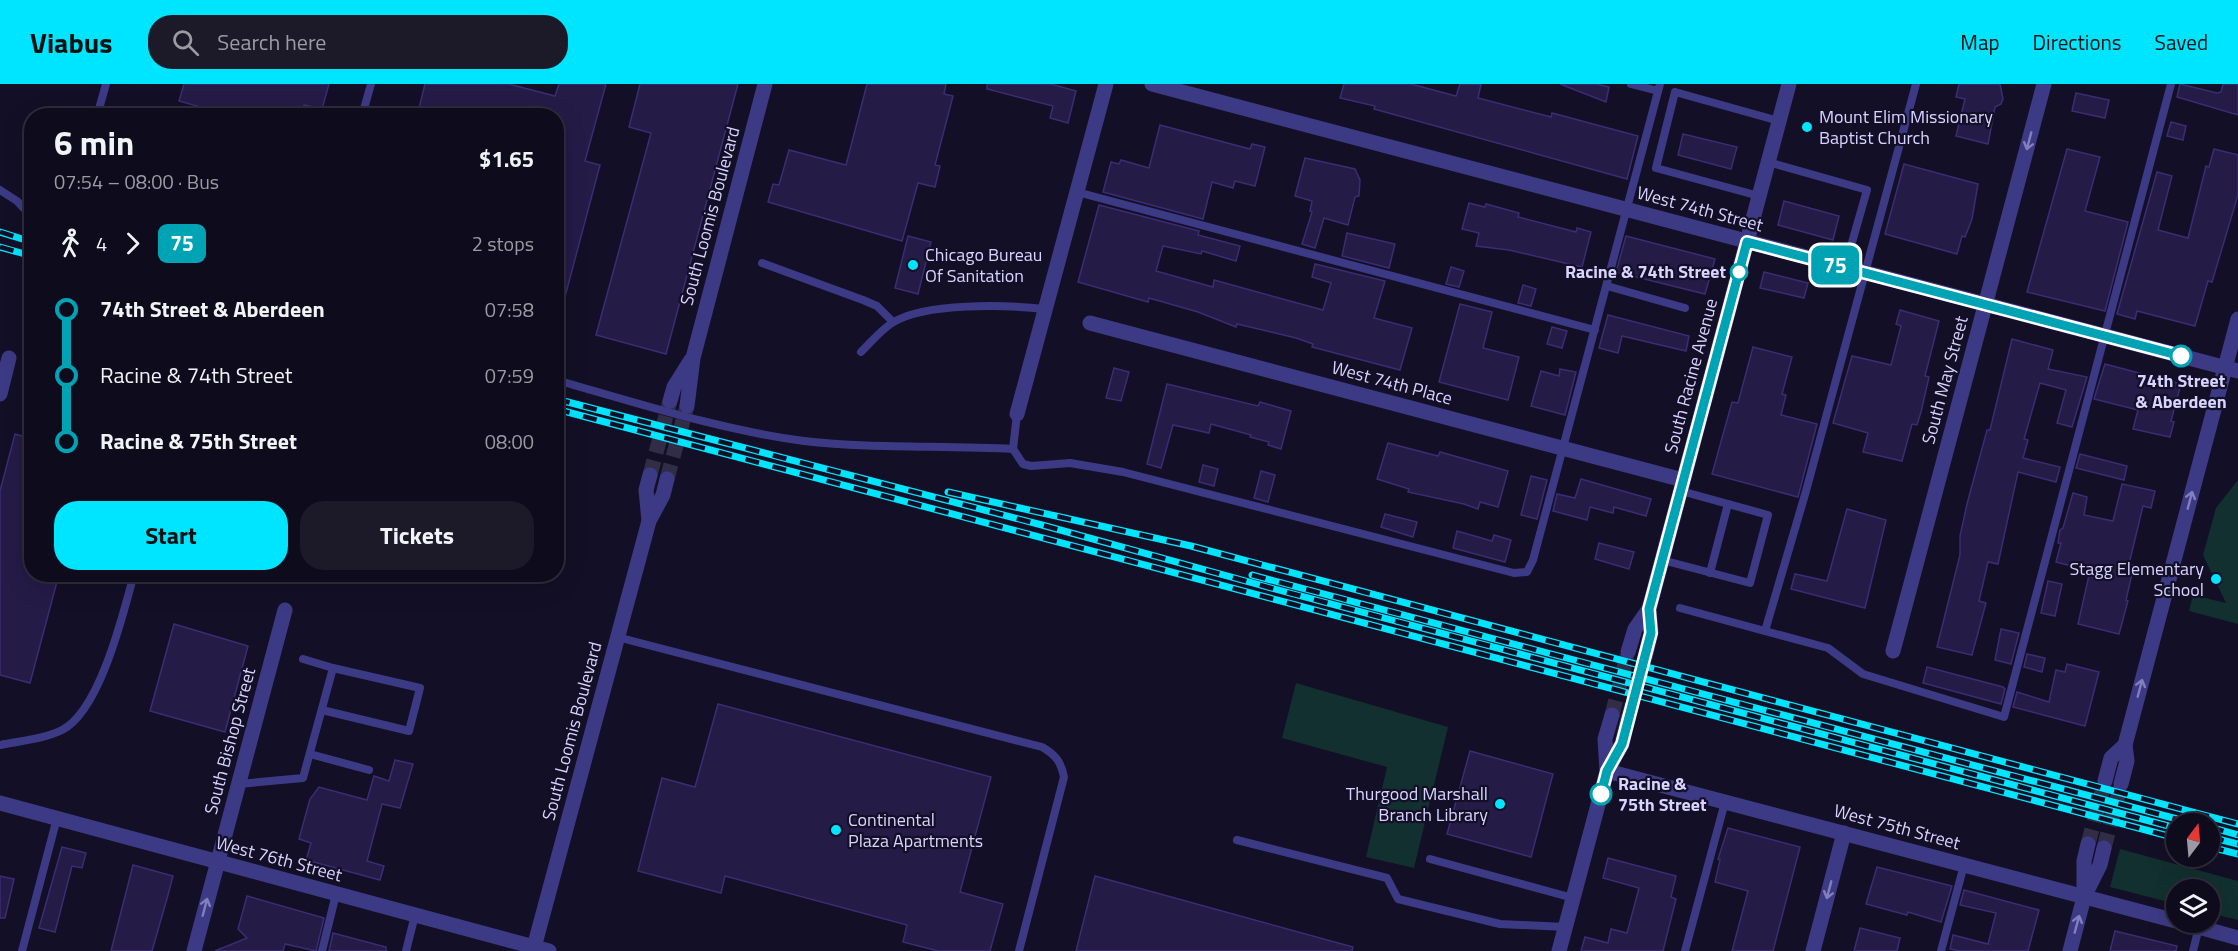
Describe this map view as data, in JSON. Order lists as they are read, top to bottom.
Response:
{
  "streets": {
    "street": [
      "West 74th Street",
      "South Loomis Boulevard",
      "South Racine Avenue",
      "South May Street",
      "West 74th Place",
      "South Bishop Street",
      "West 75th Street",
      "West 76th Street"
    ]
  },
  "crossings": [
    ["West 74th Street", "South Racine Avenue"],
    ["West 74th Street", "South May Street"],
    ["South Loomis Boulevard", "West 76th Street"],
    ["South Racine Avenue", "West 74th Place"],
    ["South Bishop Street", "West 76th Street"]
  ],
  "one_way": ["South May Street"],
  "places": [
    "Mount Elim Missionary Baptist Church",
    "Chicago Bureau Of Sanitation",
    "Racine & 74th Street",
    "74th Street & Aberdeen",
    "Stagg Elementary School",
    "Racine & 75th Street",
    "Thurgood Marshall Branch Library",
    "Continental Plaza Apartments"
  ],
  "lines": ["bus line 75"],
  "north": "top",
  "page": {
    "header": "Viabus",
    "search": "Search here",
    "nav": ["Map", "Directions", "Saved"],
    "on_map": "75",
    "heading": ["6 min", "07:54 – 08:00 · Bus", "$1.65"],
    "legs": ["4", "75", "2 stops"],
    "list": [
      {
        "name": "74th Street & Aberdeen",
        "value": "07:58"
      },
      {
        "name": "Racine & 74th Street",
        "value": "07:59"
      },
      {
        "name": "Racine & 75th Street",
        "value": "08:00"
      }
    ],
    "buttons": ["Start", "Tickets"]
  }
}
